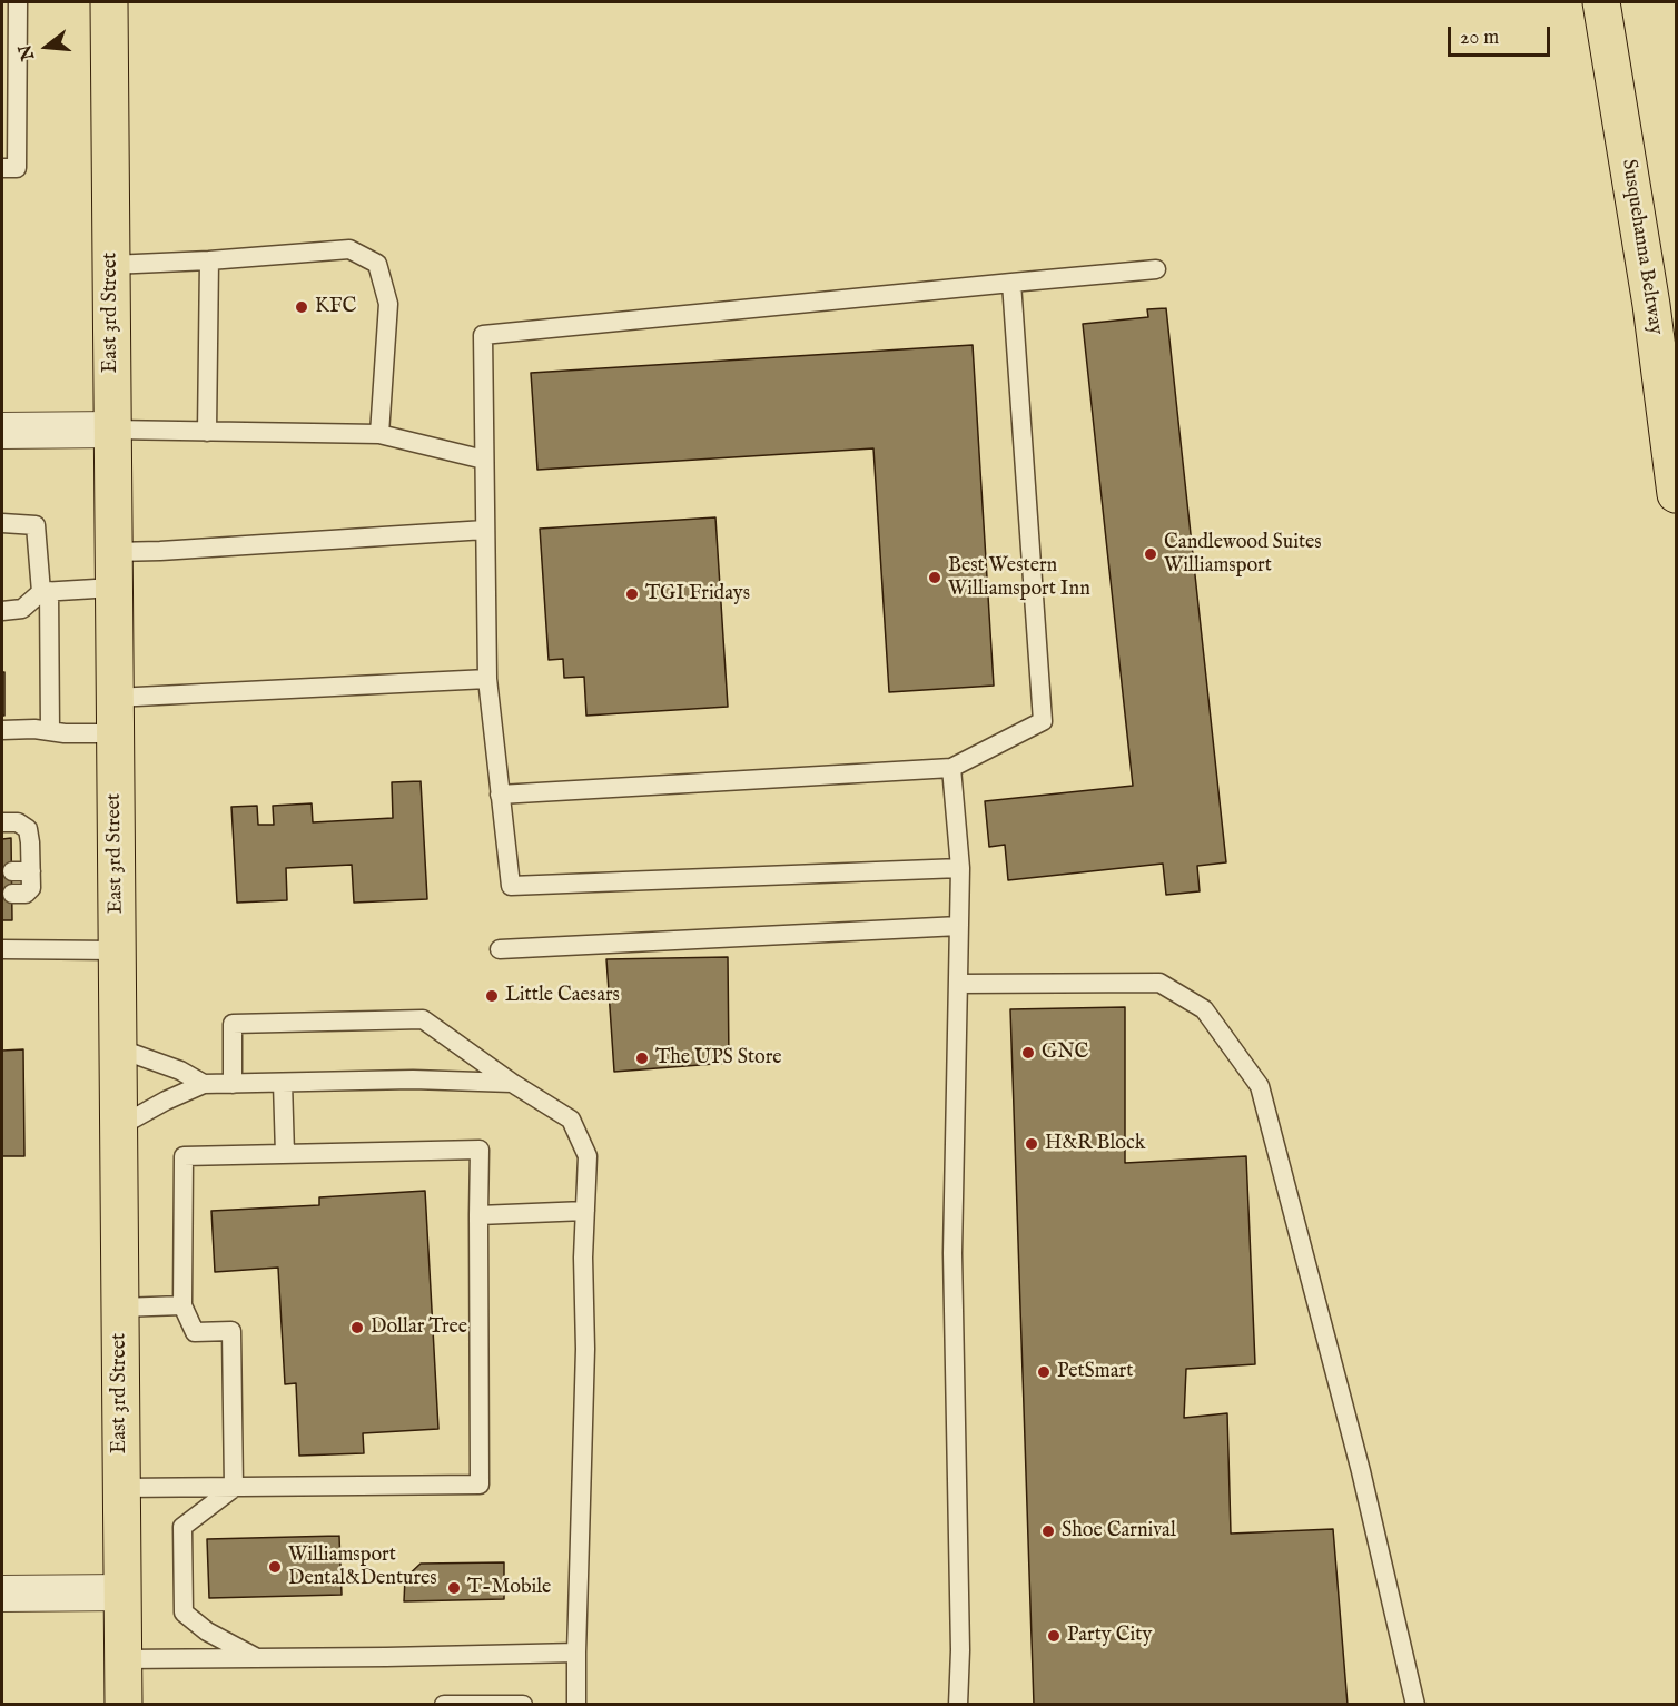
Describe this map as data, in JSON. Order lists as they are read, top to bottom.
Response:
{
  "streets": {
    "main road": ["Susquehanna Beltway", "East 3rd Street"]
  },
  "places": [
    "KFC",
    "Candlewood Suites Williamsport",
    "Best Western Williamsport Inn",
    "TGI Fridays",
    "Little Caesars",
    "GNC",
    "The UPS Store",
    "H&R Block",
    "Dollar Tree",
    "PetSmart",
    "Shoe Carnival",
    "Williamsport Dental&Dentures",
    "T-Mobile",
    "Party City"
  ],
  "scale_bar": "20 m",
  "north": "left"
}
